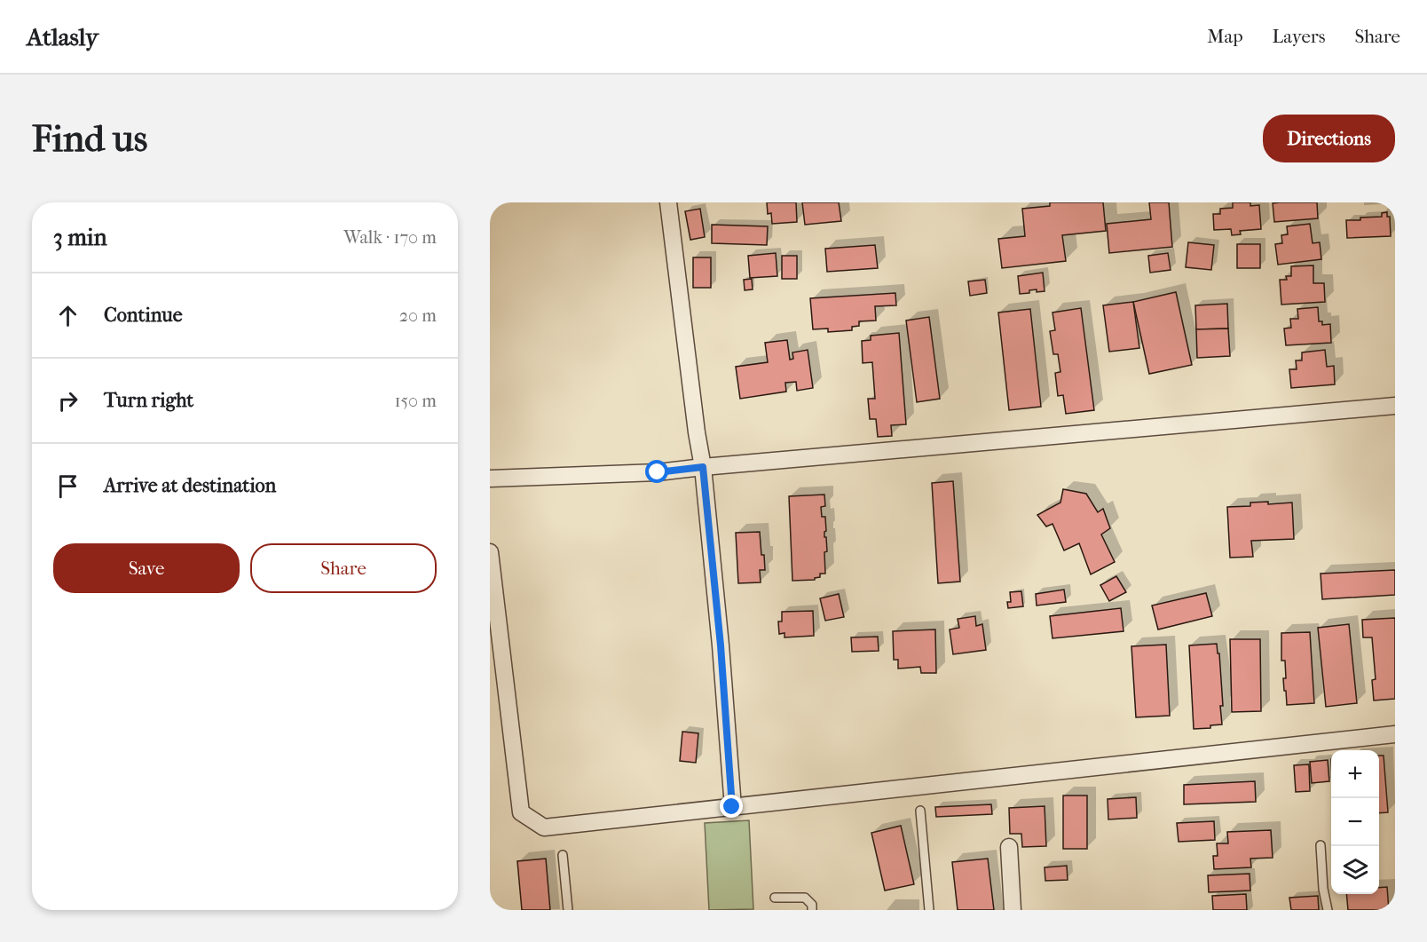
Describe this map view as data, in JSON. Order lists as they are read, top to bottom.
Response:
{
  "page": {
    "header": "Atlasly",
    "nav": ["Map", "Layers", "Share"],
    "buttons": [
      "Directions",
      ["Save", "Share"]
    ],
    "title": "Find us",
    "heading": ["3 min", "Walk · 170 m"],
    "list": [
      ["Continue", "20 m"],
      ["Turn right", "150 m"],
      "Arrive at destination"
    ],
    "map_buttons": ["+", "−"]
  }
}
